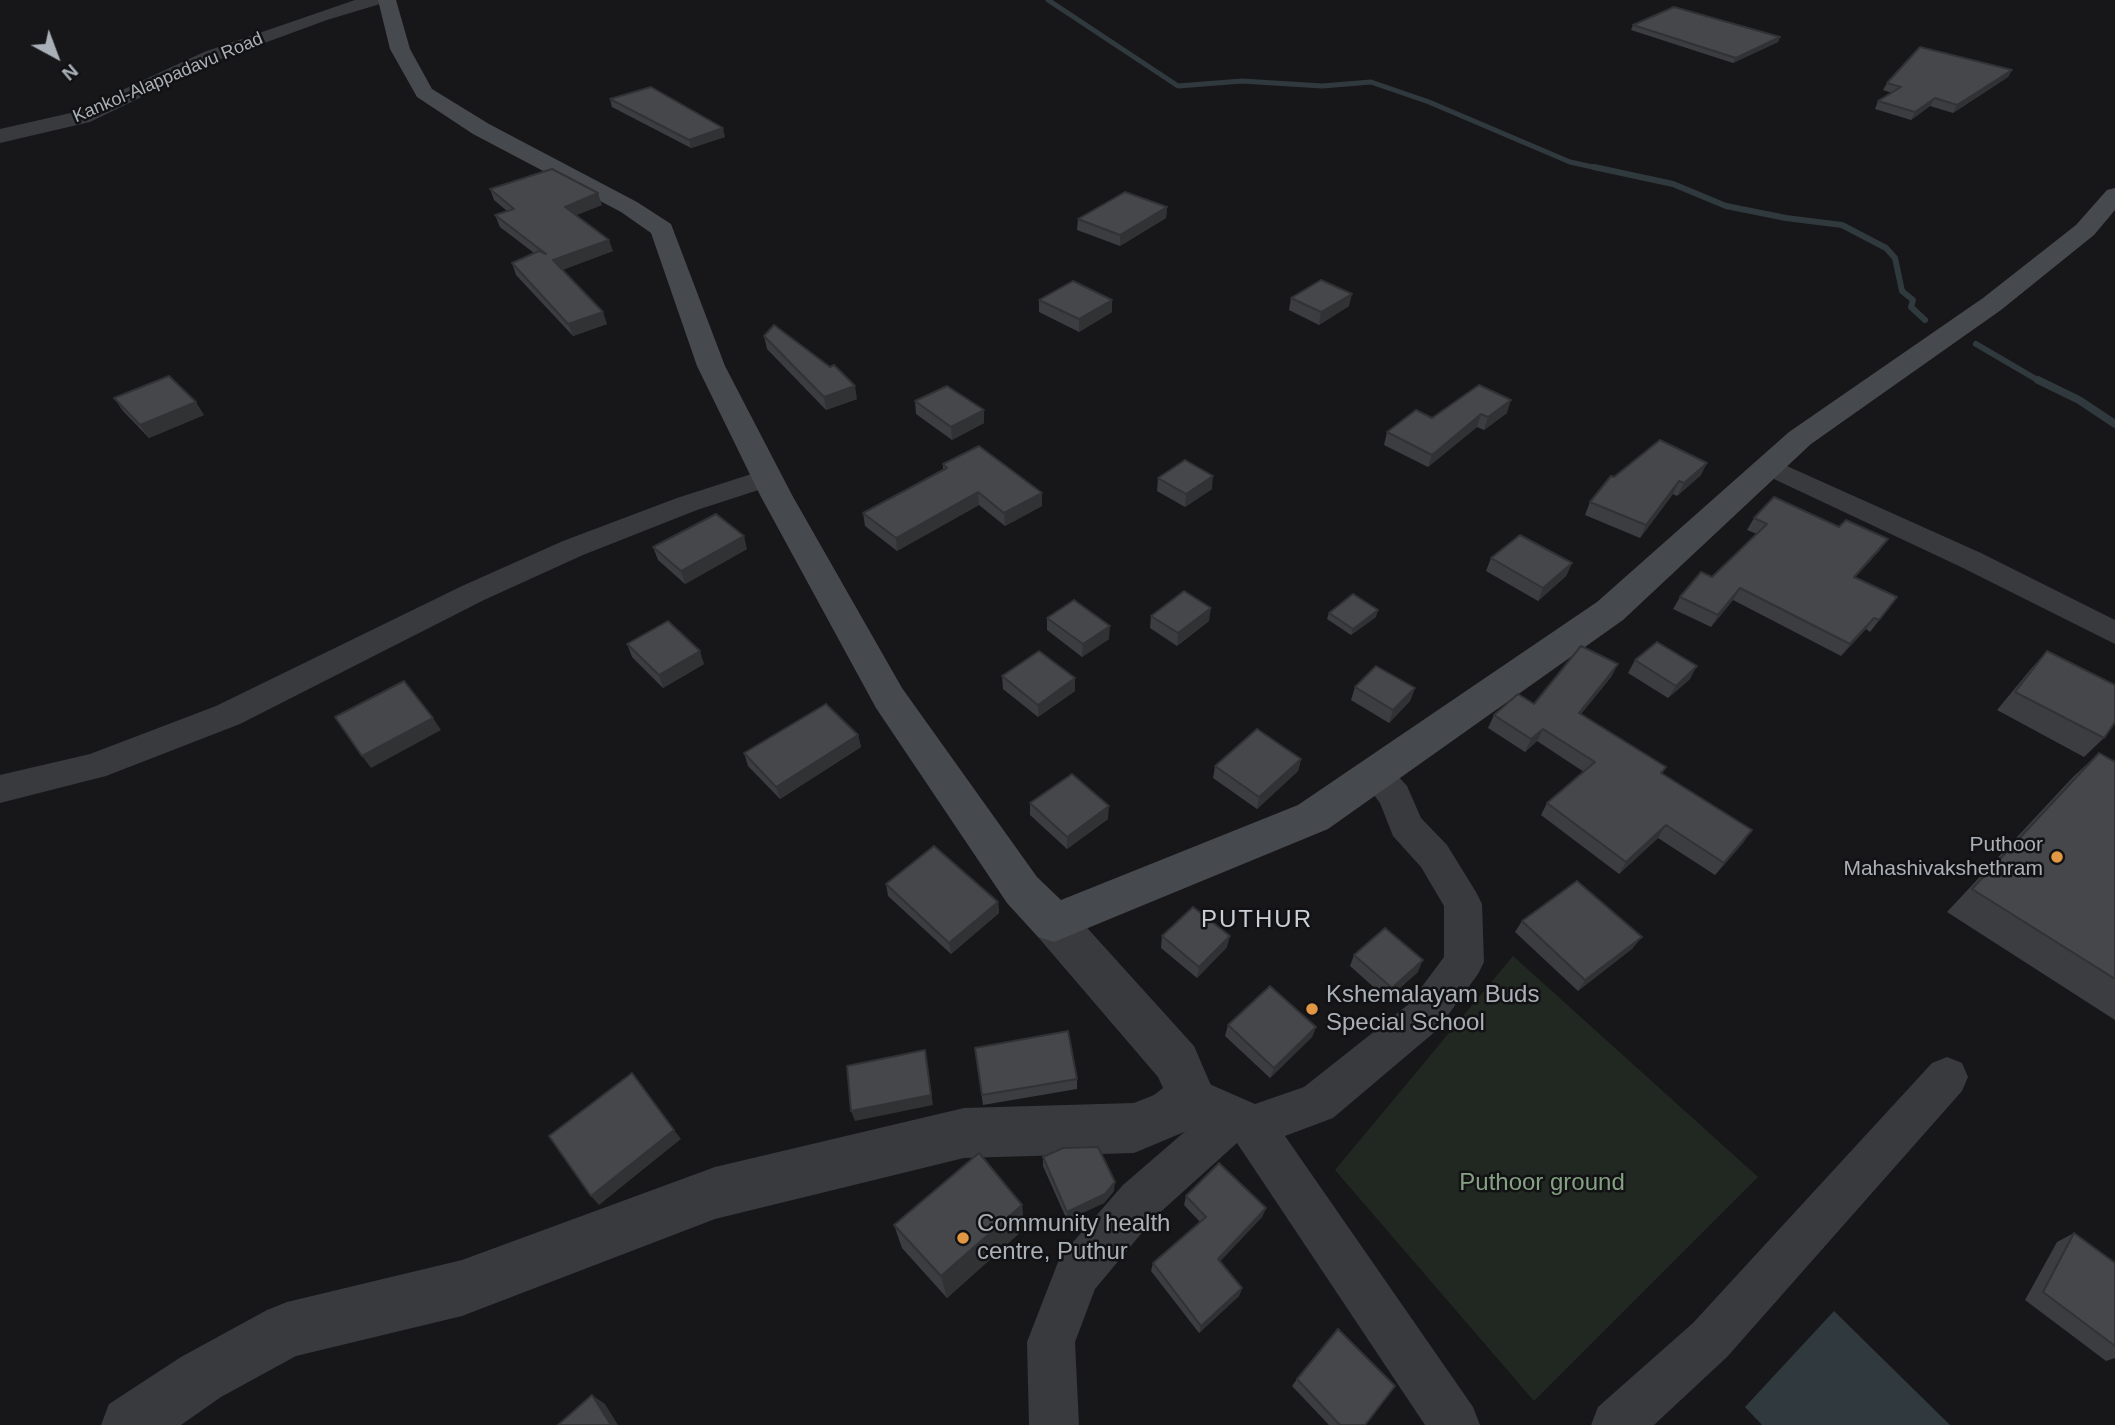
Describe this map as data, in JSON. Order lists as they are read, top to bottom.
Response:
{
  "streets": {
    "street": ["Kankol-Alappadavu Road"]
  },
  "districts": ["PUTHUR"],
  "parks": ["Puthoor ground"],
  "places": ["Puthoor Mahashivakshethram", "Kshemalayam Buds Special School", "Community health centre, Puthur"],
  "north": "bottom right"
}
